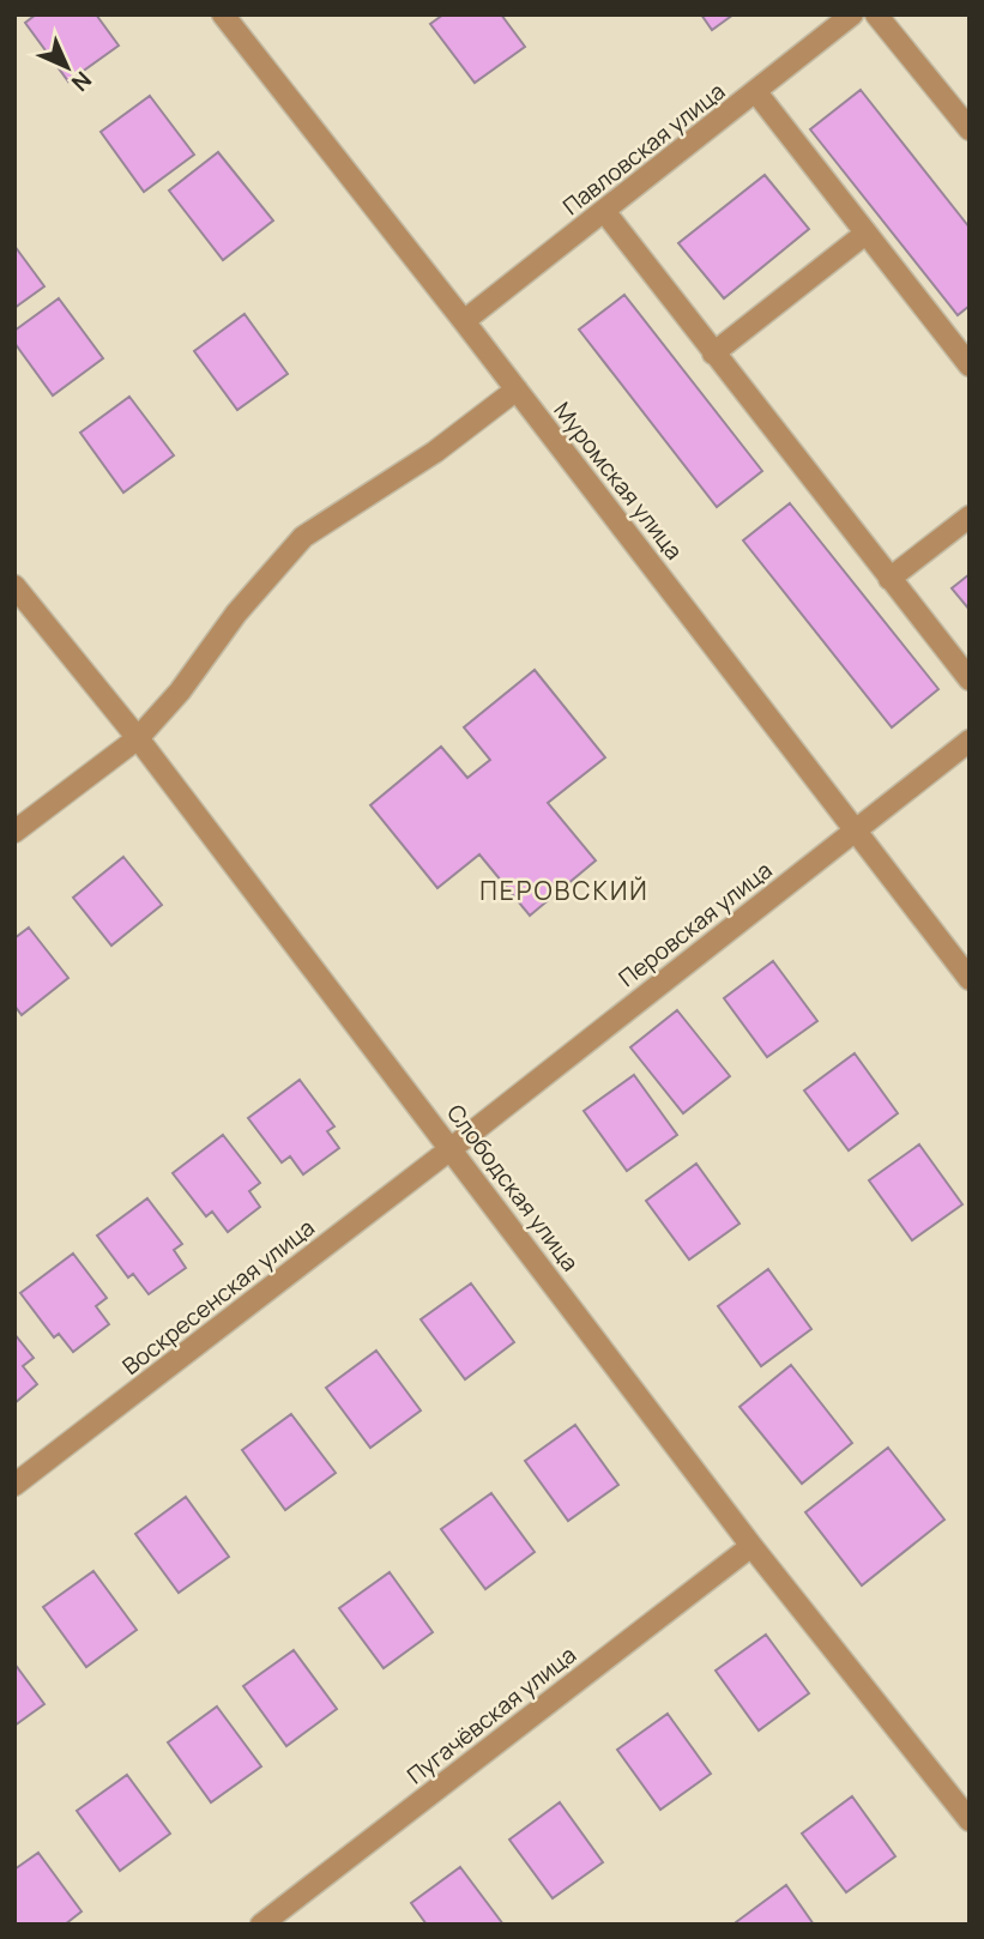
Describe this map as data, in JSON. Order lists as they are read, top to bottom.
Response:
{
  "streets": {
    "street": [
      "Павловская улица",
      "Муромская улица",
      "Перовская улица",
      "Слободская улица",
      "Воскресенская улица",
      "Пугачёвская улица"
    ]
  },
  "crossings": [
    ["Павловская улица", "Муромская улица"],
    ["Муромская улица", "Перовская улица"],
    ["Перовская улица", "Слободская улица"],
    ["Перовская улица", "Воскресенская улица"],
    ["Слободская улица", "Воскресенская улица"],
    ["Слободская улица", "Пугачёвская улица"]
  ],
  "districts": ["ПЕРОВСКИЙ"],
  "north": "bottom right"
}
